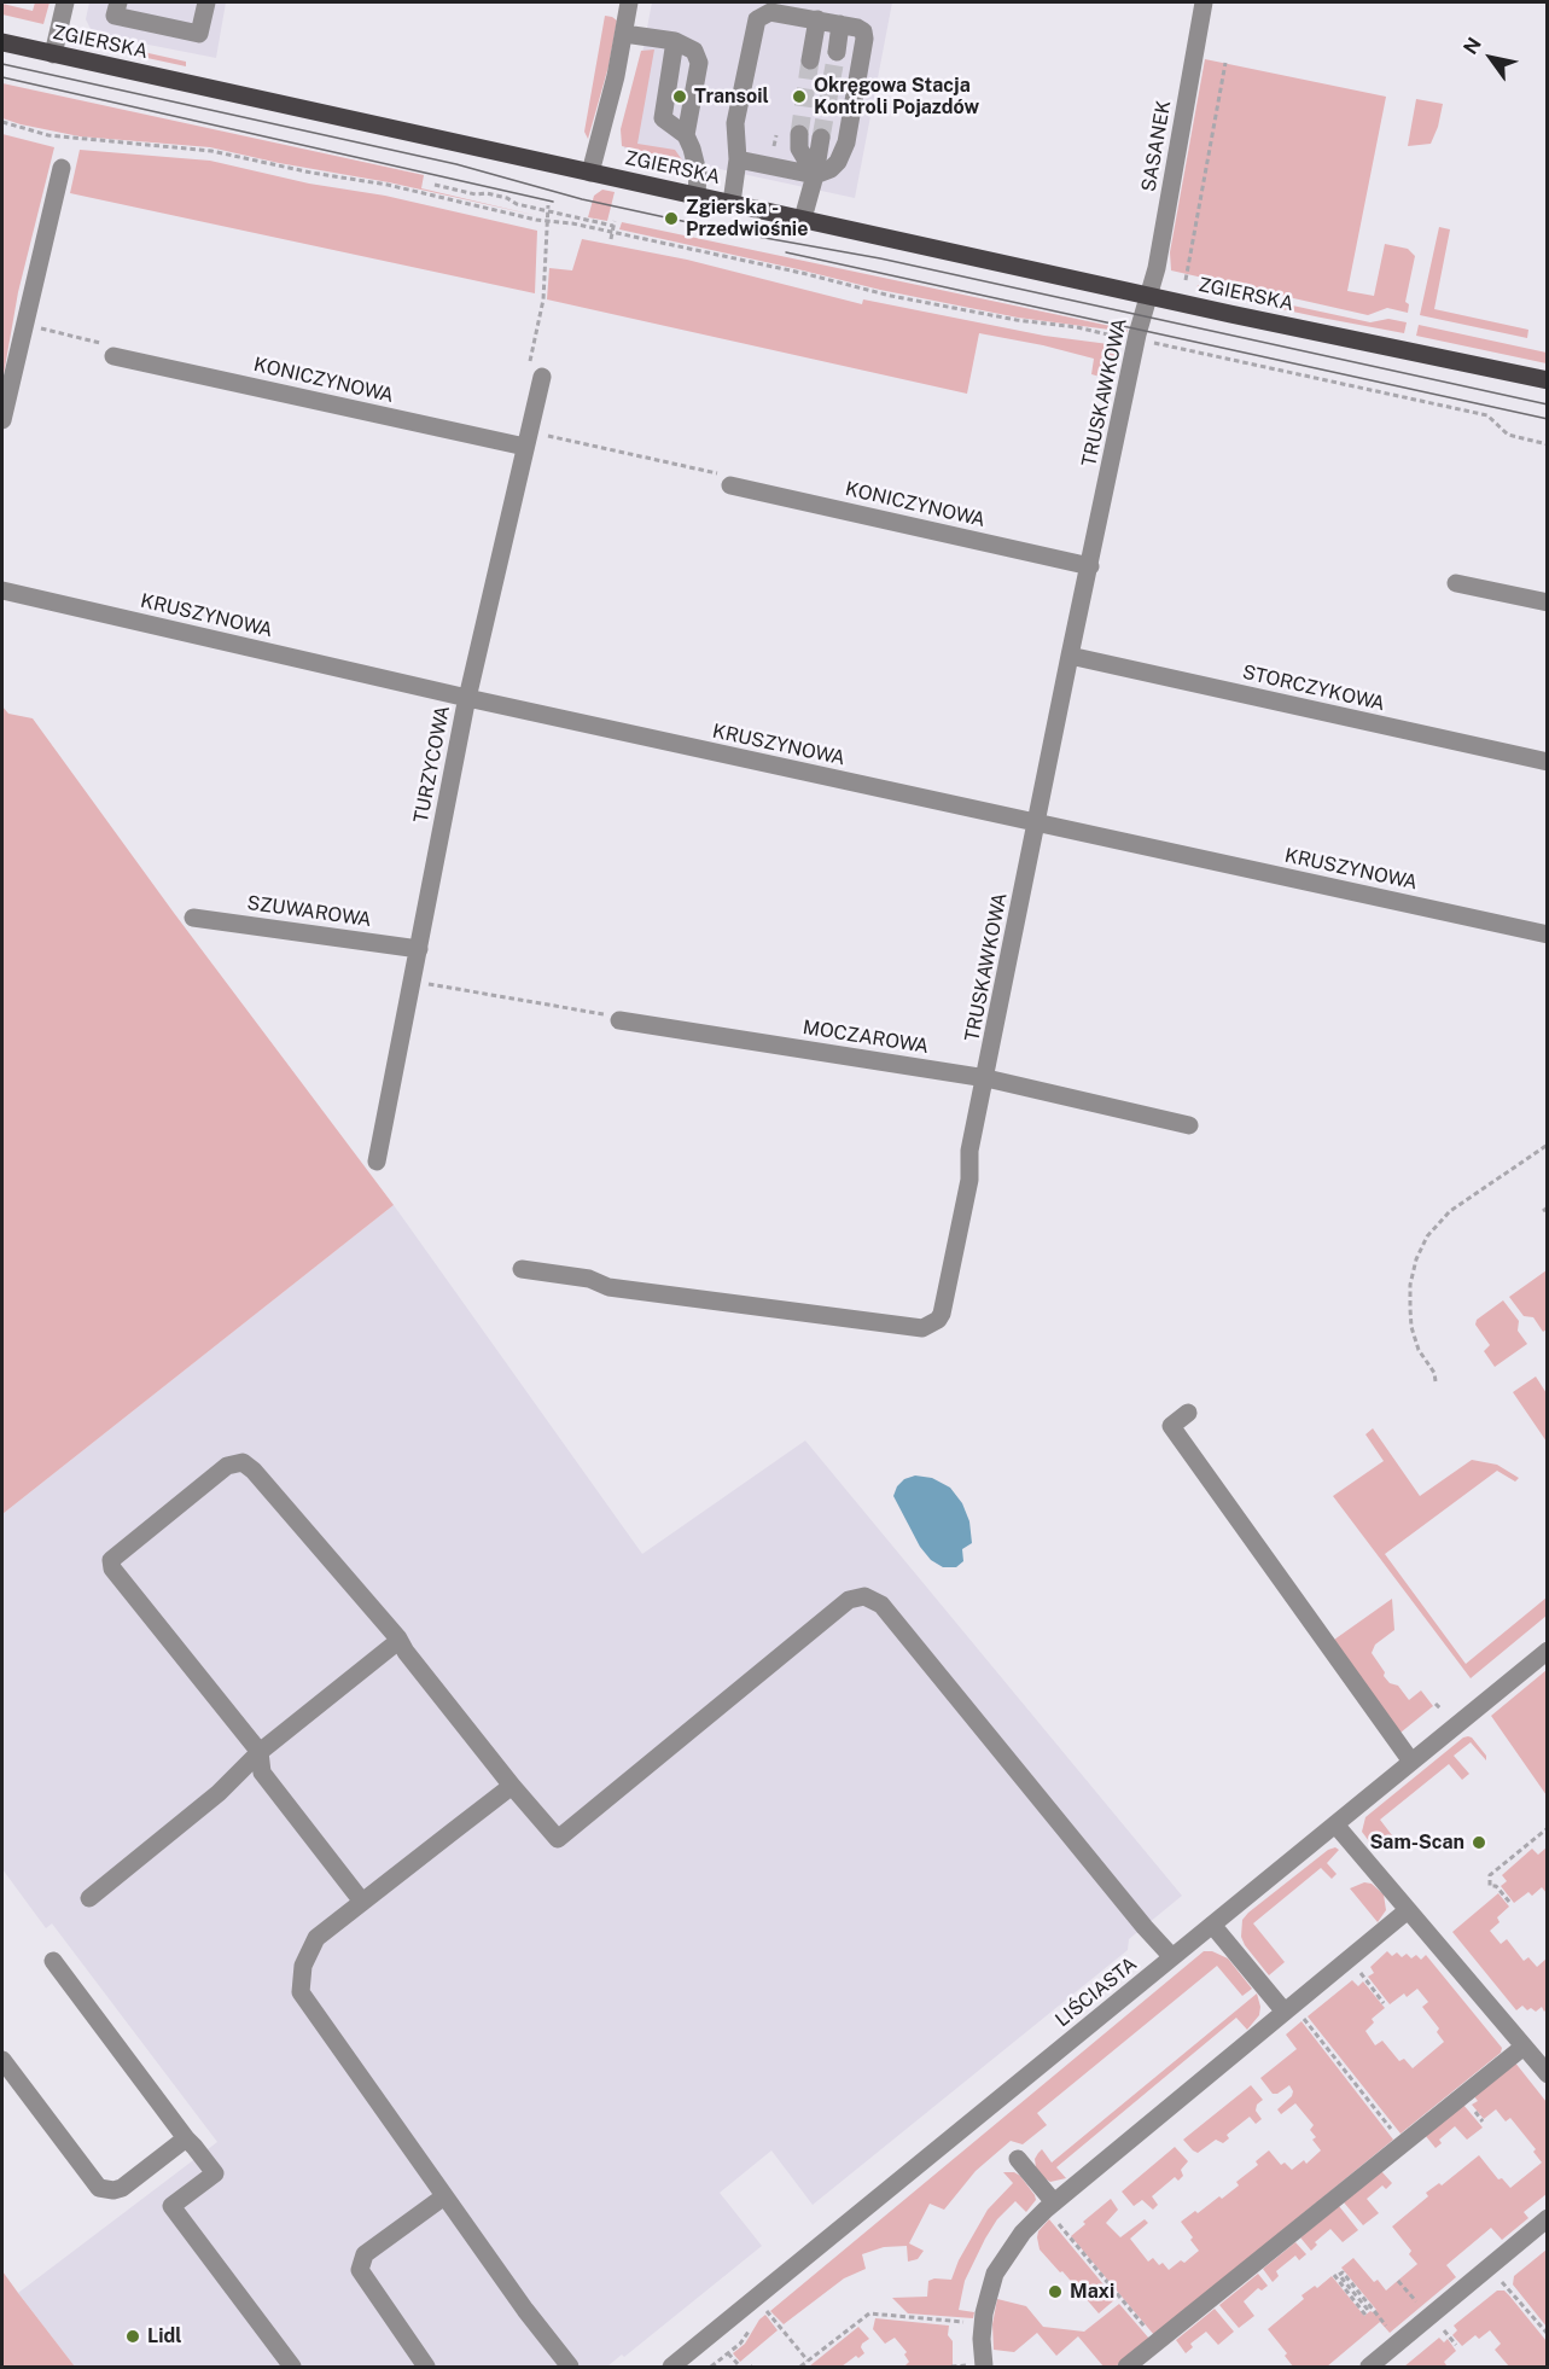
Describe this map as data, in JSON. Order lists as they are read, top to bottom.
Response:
{
  "streets": {
    "main road": ["ZGIERSKA"],
    "street": [
      "SASANEK",
      "KONICZYNOWA",
      "TRUSKAWKOWA",
      "KRUSZYNOWA",
      "STORCZYKOWA",
      "TURZYCOWA",
      "SZUWAROWA",
      "MOCZAROWA",
      "LIŚCIASTA"
    ]
  },
  "crossings": [
    ["ZGIERSKA", "SASANEK"],
    ["ZGIERSKA", "TRUSKAWKOWA"],
    ["SASANEK", "TRUSKAWKOWA"],
    ["KONICZYNOWA", "TRUSKAWKOWA"],
    ["KONICZYNOWA", "TURZYCOWA"],
    ["TRUSKAWKOWA", "KRUSZYNOWA"],
    ["TRUSKAWKOWA", "STORCZYKOWA"],
    ["TRUSKAWKOWA", "MOCZAROWA"],
    ["KRUSZYNOWA", "TURZYCOWA"],
    ["TURZYCOWA", "SZUWAROWA"]
  ],
  "places": [
    "Transoil",
    "Okręgowa Stacja Kontroli Pojazdów",
    "Zgierska - Przedwiośnie",
    "Sam-Scan",
    "Maxi",
    "Lidl"
  ],
  "north": "top left"
}
